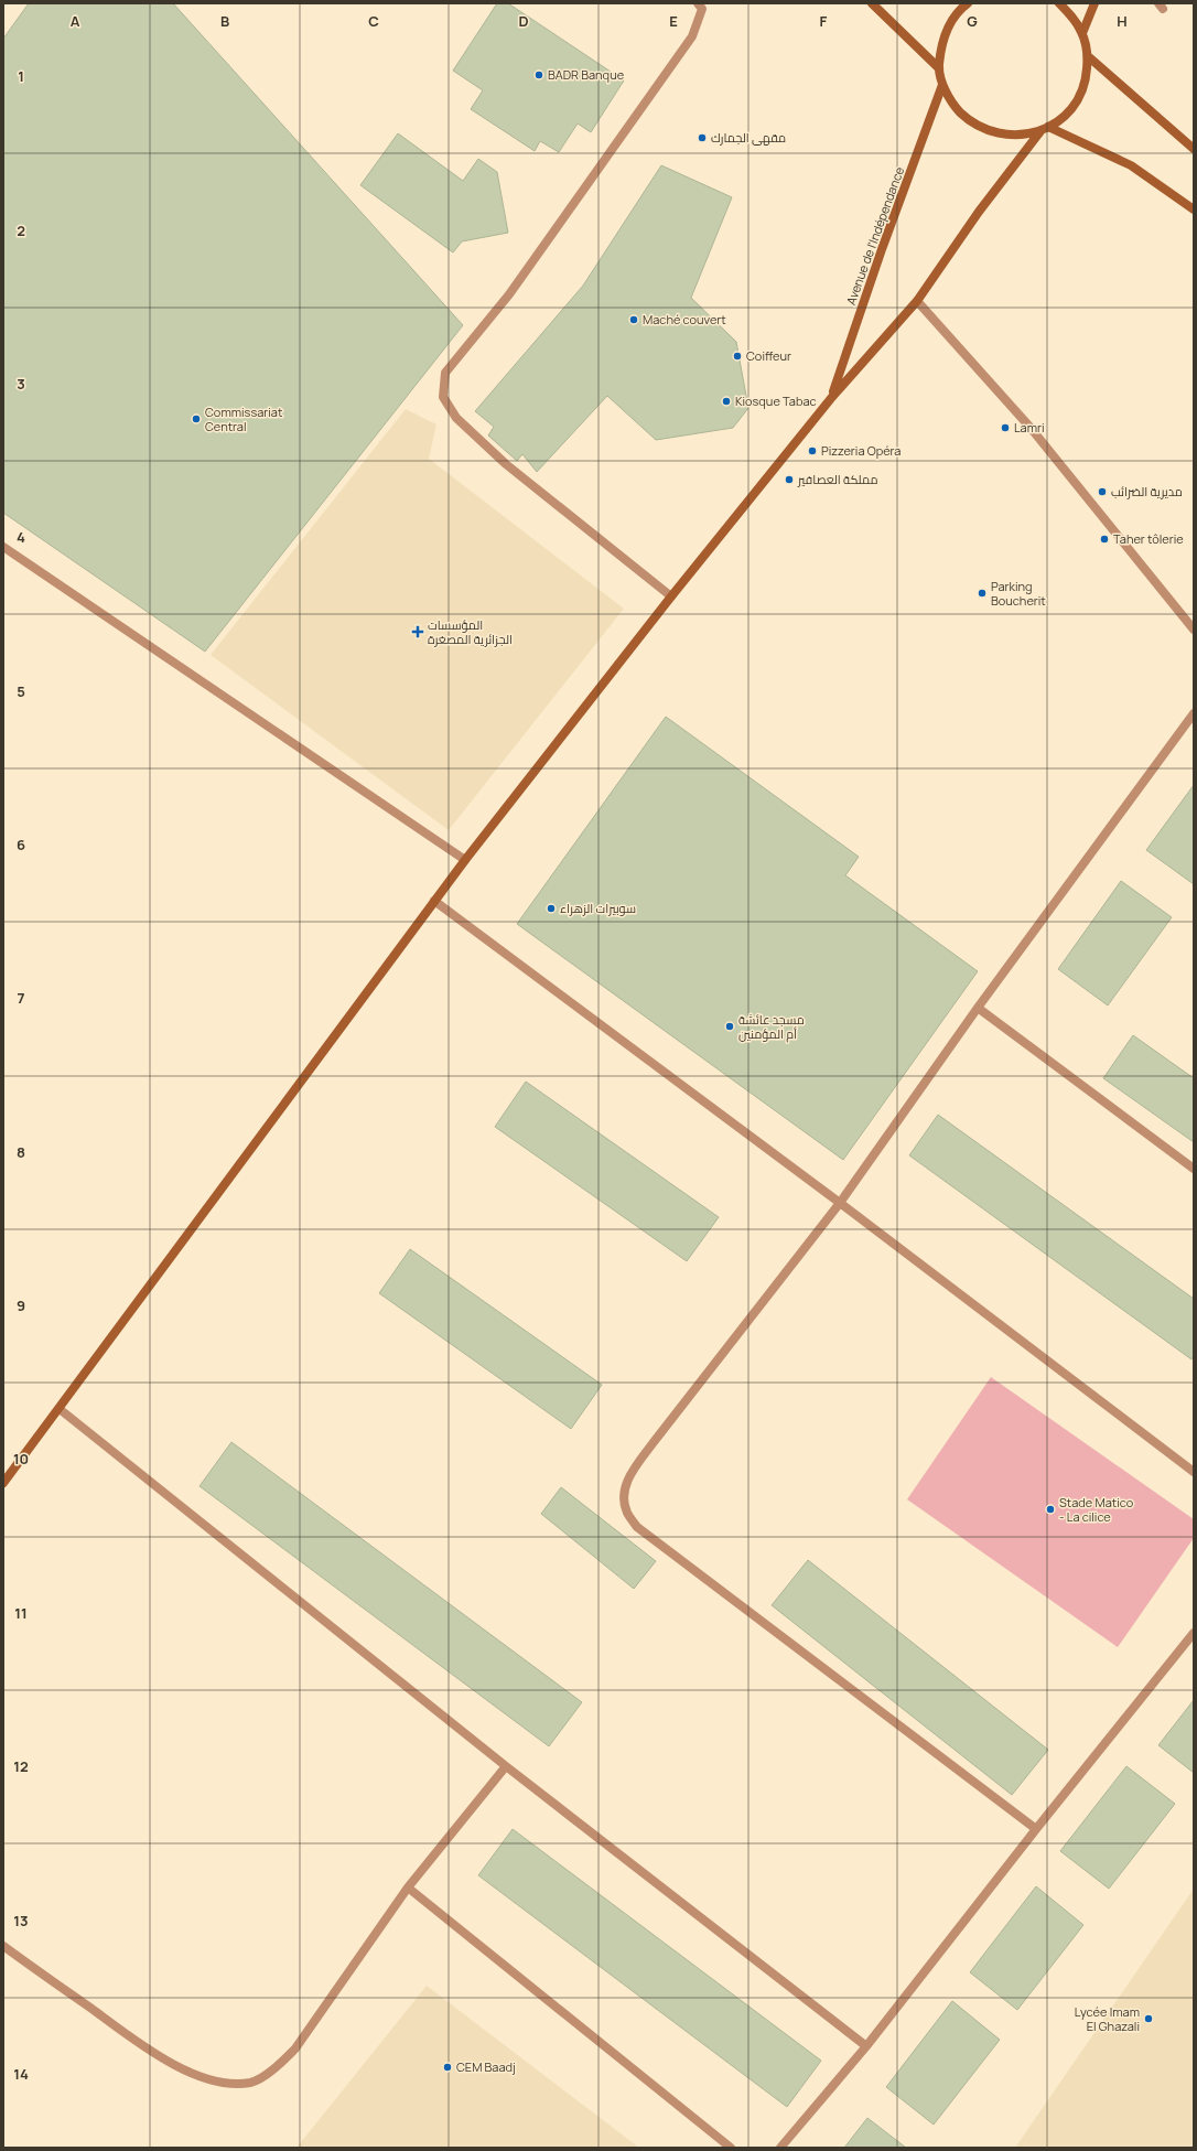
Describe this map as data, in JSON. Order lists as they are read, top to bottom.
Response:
{
  "streets": {
    "main road": ["Avenue de l'Indépendance"]
  },
  "places": {
    "other": [
      "BADR Banque",
      "مقهى الجمارك",
      "Maché couvert",
      "Coiffeur",
      "Kiosque Tabac",
      "Commissariat Central",
      "Lamri",
      "Pizzeria Opéra",
      "مملكة العصافير",
      "مديرية الضرائب",
      "Taher tôlerie",
      "Parking Boucherit",
      "سوبيرات الزهراء",
      "مسجد عائشة أم المؤمنين",
      "Stade Matico - La cilice",
      "Lycée Imam El Ghazali",
      "CEM Baadj"
    ],
    "health": ["المؤسسات الجزائرية المصغرة"]
  },
  "grid": {
    "columns": [
      "A",
      "B",
      "C",
      "D",
      "E",
      "F",
      "G",
      "H"
    ],
    "rows": [
      "1",
      "2",
      "3",
      "4",
      "5",
      "6",
      "7",
      "8",
      "9",
      "10",
      "11",
      "12",
      "13",
      "14"
    ]
  }
}
